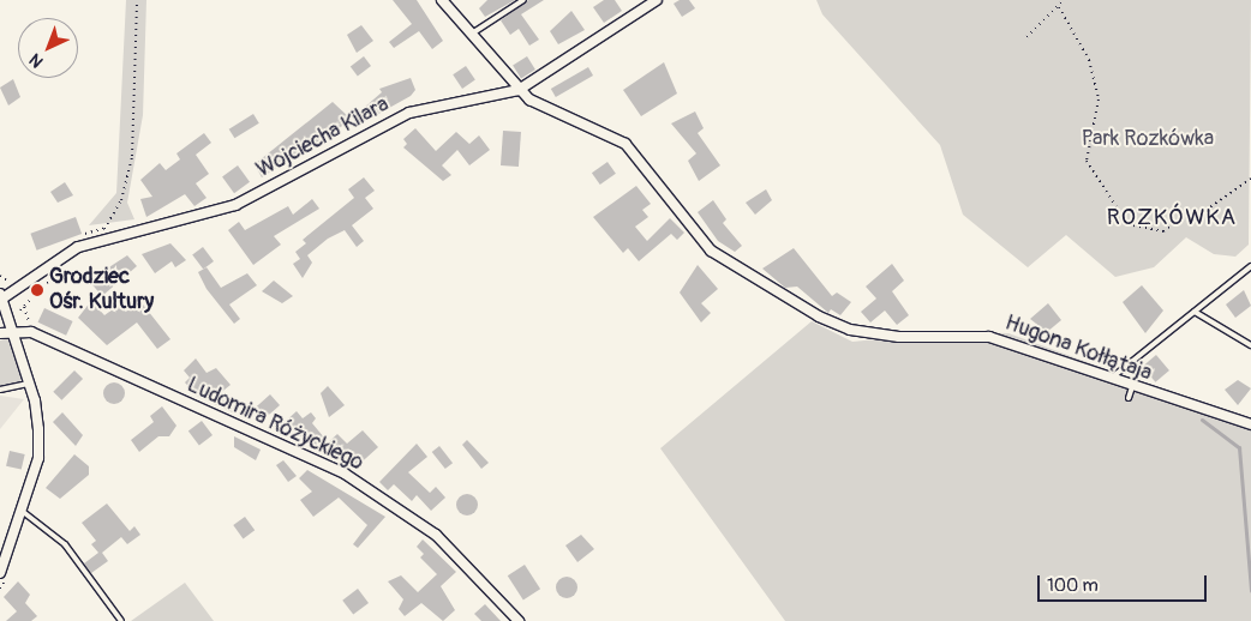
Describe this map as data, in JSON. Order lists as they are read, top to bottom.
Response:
{
  "streets": {
    "street": ["Wojciecha Kilara", "Hugona Kołłątaja", "Ludomira Różyckiego"]
  },
  "crossings": [
    ["Wojciecha Kilara", "Hugona Kołłątaja"]
  ],
  "districts": ["ROZKÓWKA"],
  "parks": ["Park Rozkówka"],
  "places": ["Grodziec Ośr. Kultury"],
  "scale_bar": "100 m",
  "north": "bottom left"
}
